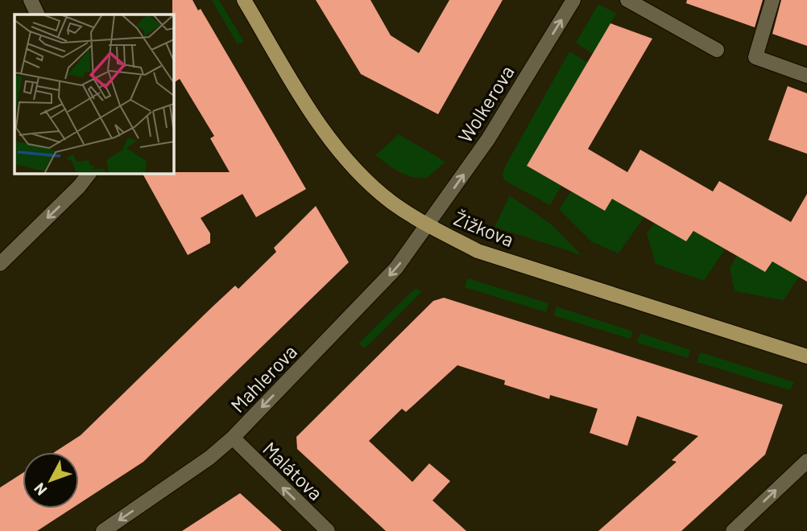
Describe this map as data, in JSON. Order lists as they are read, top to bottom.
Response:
{
  "streets": {
    "main road": ["Žižkova"],
    "street": ["Wolkerova", "Mahlerova", "Malátova"]
  },
  "crossings": [
    ["Wolkerova", "Žižkova"],
    ["Wolkerova", "Mahlerova"],
    ["Žižkova", "Mahlerova"],
    ["Mahlerova", "Malátova"]
  ],
  "one_way": ["Wolkerova", "Mahlerova", "Malátova"],
  "north": "bottom left"
}
